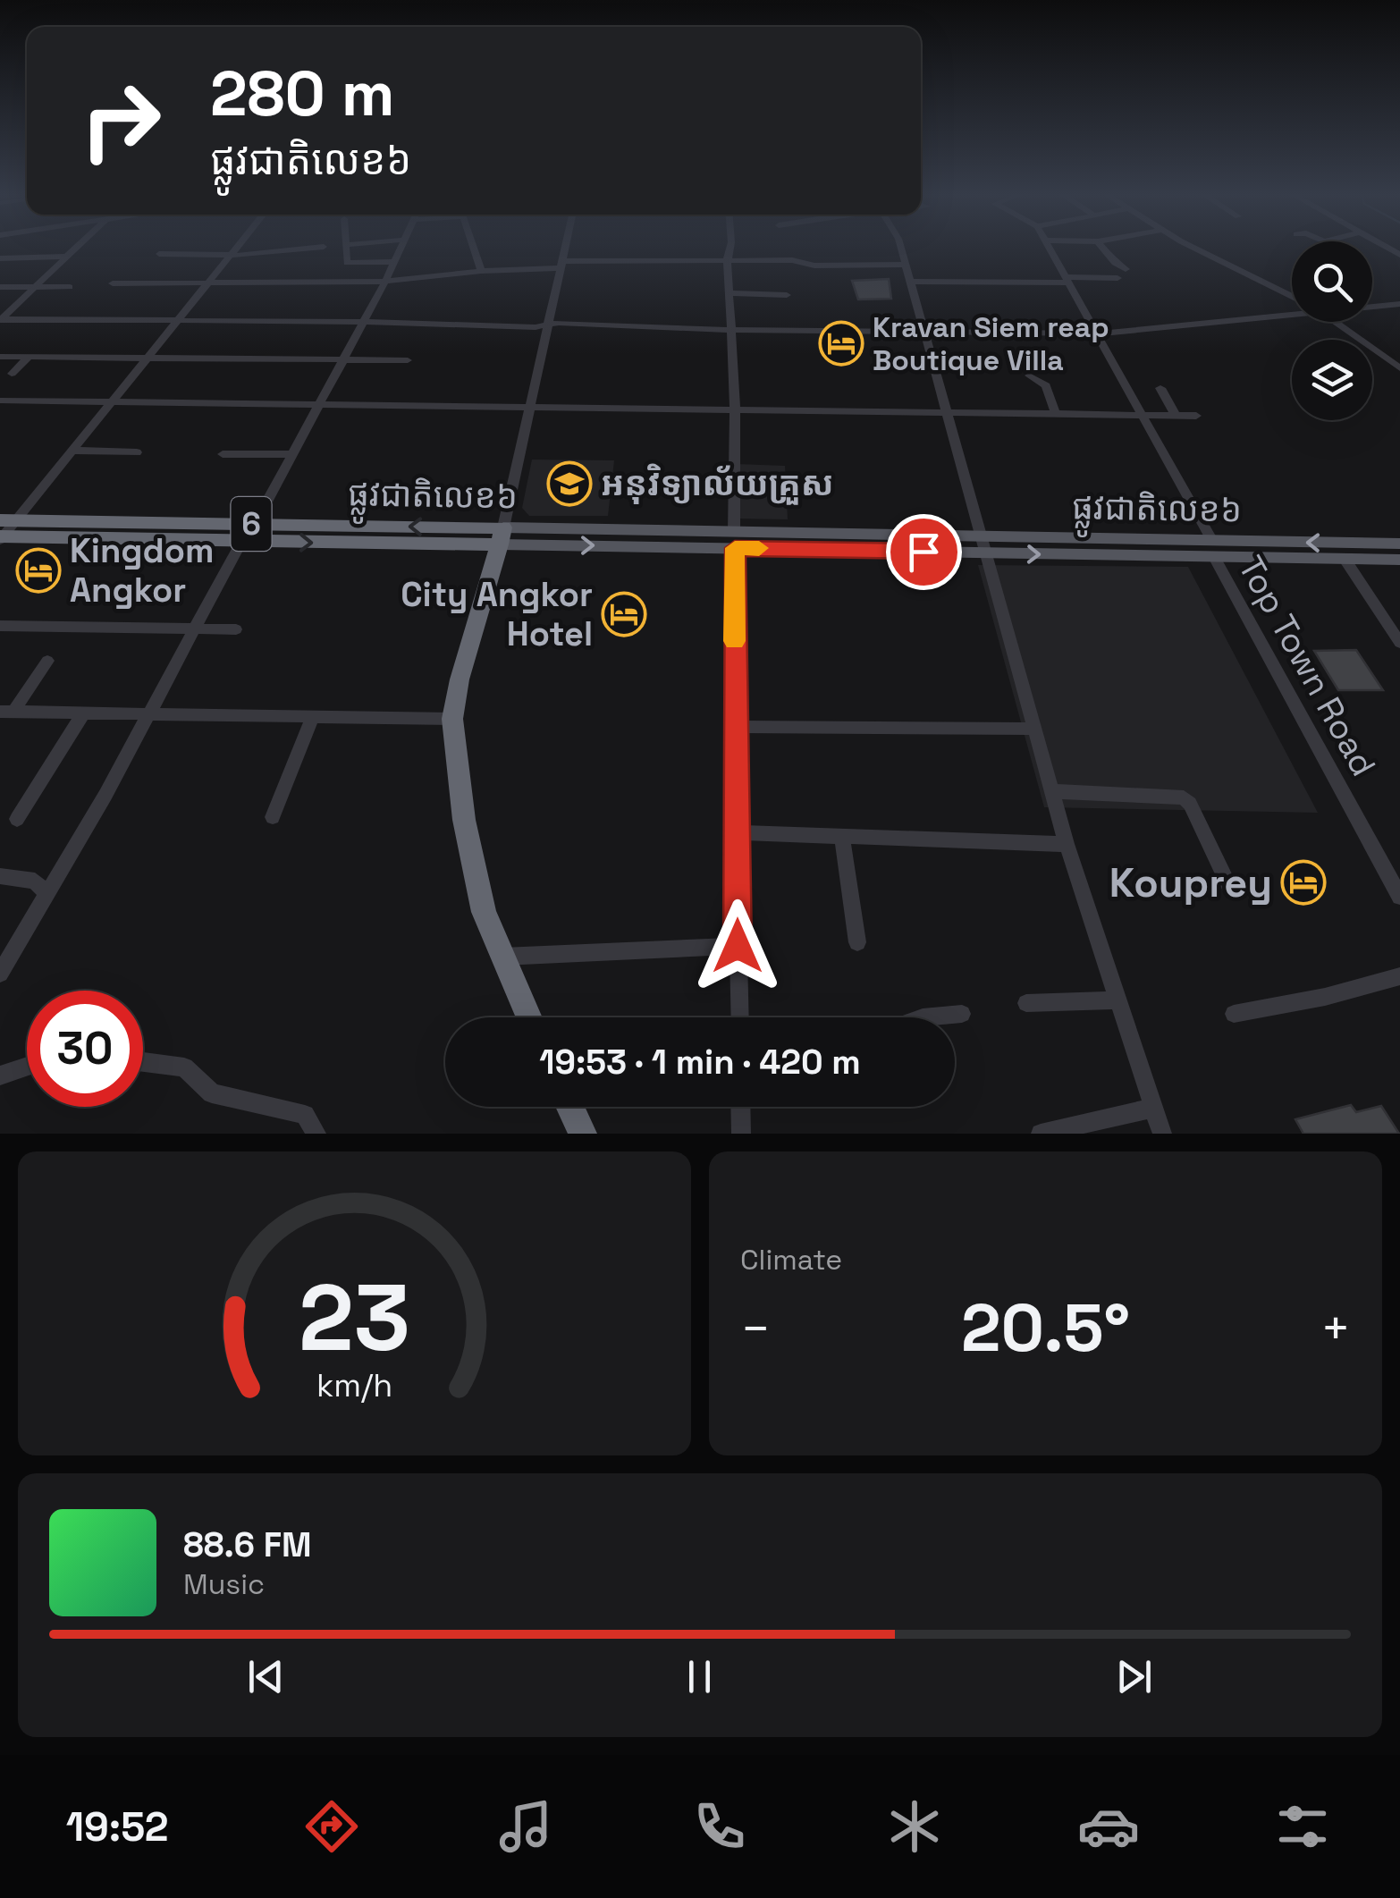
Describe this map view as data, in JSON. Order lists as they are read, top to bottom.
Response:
{
  "streets": {
    "highway": ["ផ្លូវជាតិលេខ៦", "6"],
    "street": ["Top Town Road"]
  },
  "crossings": [
    ["ផ្លូវជាតិលេខ៦", "Top Town Road"]
  ],
  "places": {
    "hotel": [
      "Kravan Siem reap Boutique Villa",
      "Kingdom Angkor",
      "City Angkor Hotel",
      "Kouprey"
    ],
    "school or university": ["អនុវិទ្យាល័យគ្រួស"]
  },
  "page": {
    "turn": ["280 m", "ផ្លូវជាតិលេខ៦"],
    "limit": "30",
    "trip": "19:53 · 1 min · 420 m",
    "tile": "Climate",
    "heat": ["−", "20.5°", "+"],
    "song": ["88.6 FM", "Music"],
    "tabs": "19:52",
    "gauge": ["23", "km/h"]
  }
}
